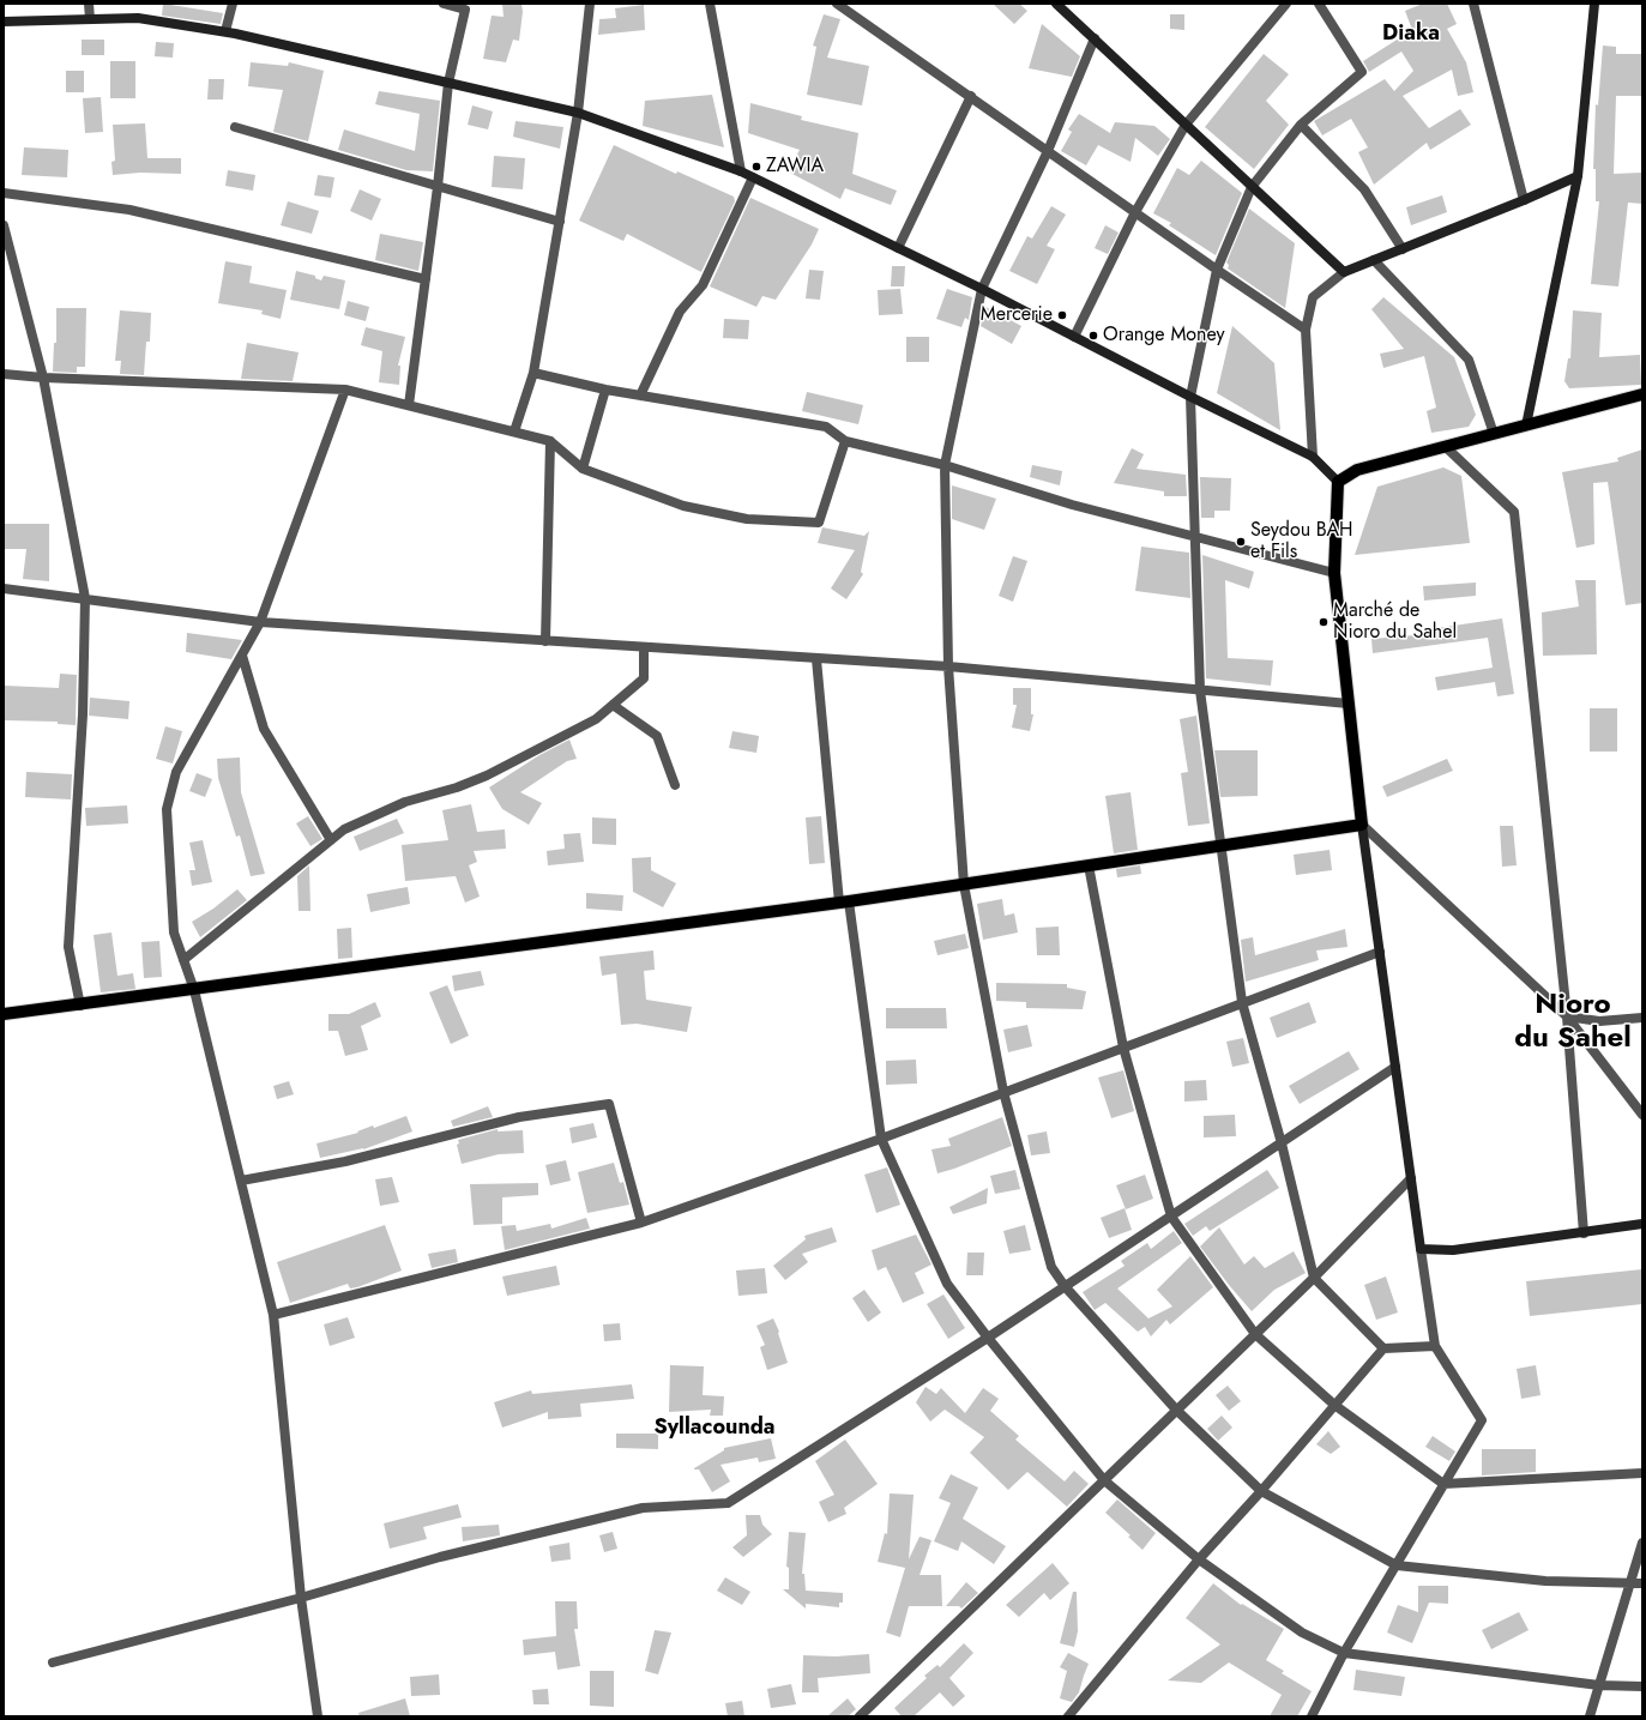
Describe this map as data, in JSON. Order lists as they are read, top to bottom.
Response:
{
  "districts": ["Diaka", "Nioro du Sahel", "Syllacounda"],
  "places": [
    "ZAWIA",
    "Mercerie",
    "Orange Money",
    "Seydou BAH et Fils",
    "Marché de Nioro du Sahel"
  ]
}
